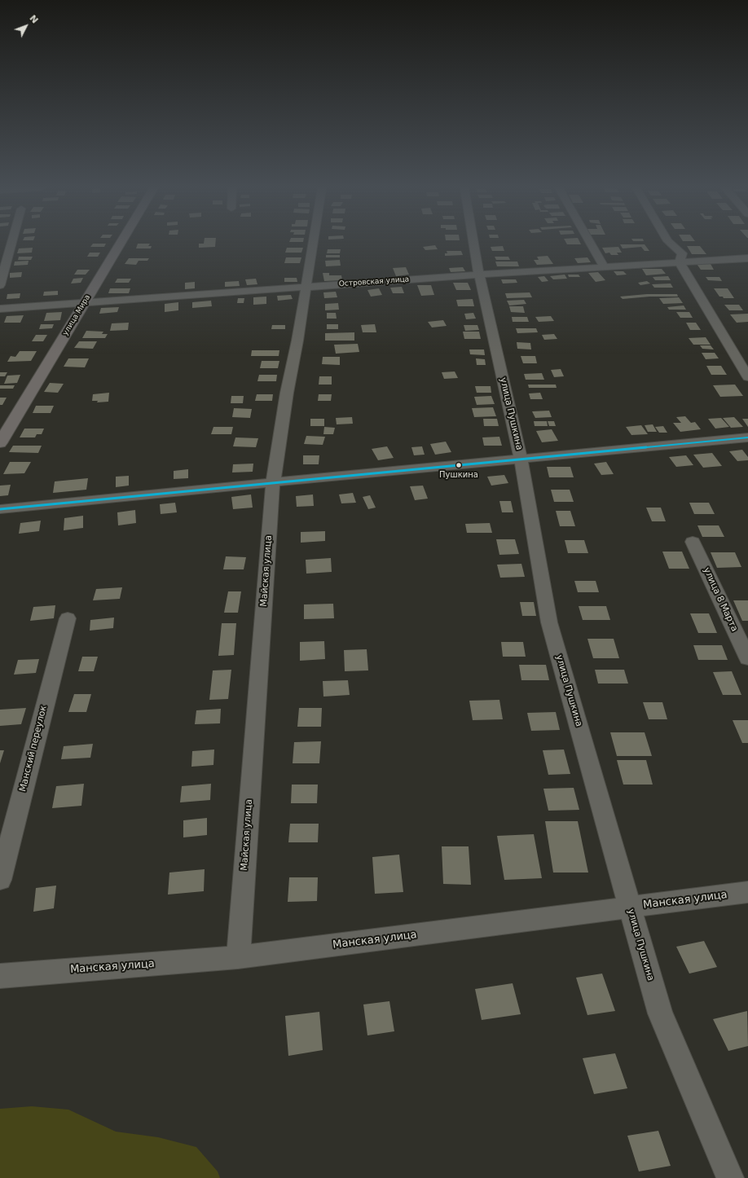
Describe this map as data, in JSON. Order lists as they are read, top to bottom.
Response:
{
  "streets": {
    "main road": ["улица Мира"],
    "street": [
      "Островская улица",
      "улица Пушкина",
      "Майская улица",
      "улица 8 Марта",
      "Манский переулок",
      "Манская улица"
    ]
  },
  "crossings": [
    ["Островская улица", "улица Мира"],
    ["Островская улица", "улица Пушкина"],
    ["Островская улица", "Майская улица"],
    ["улица Пушкина", "Манская улица"],
    ["Майская улица", "Манская улица"]
  ],
  "places": ["Пушкина"],
  "north": "top right"
}
